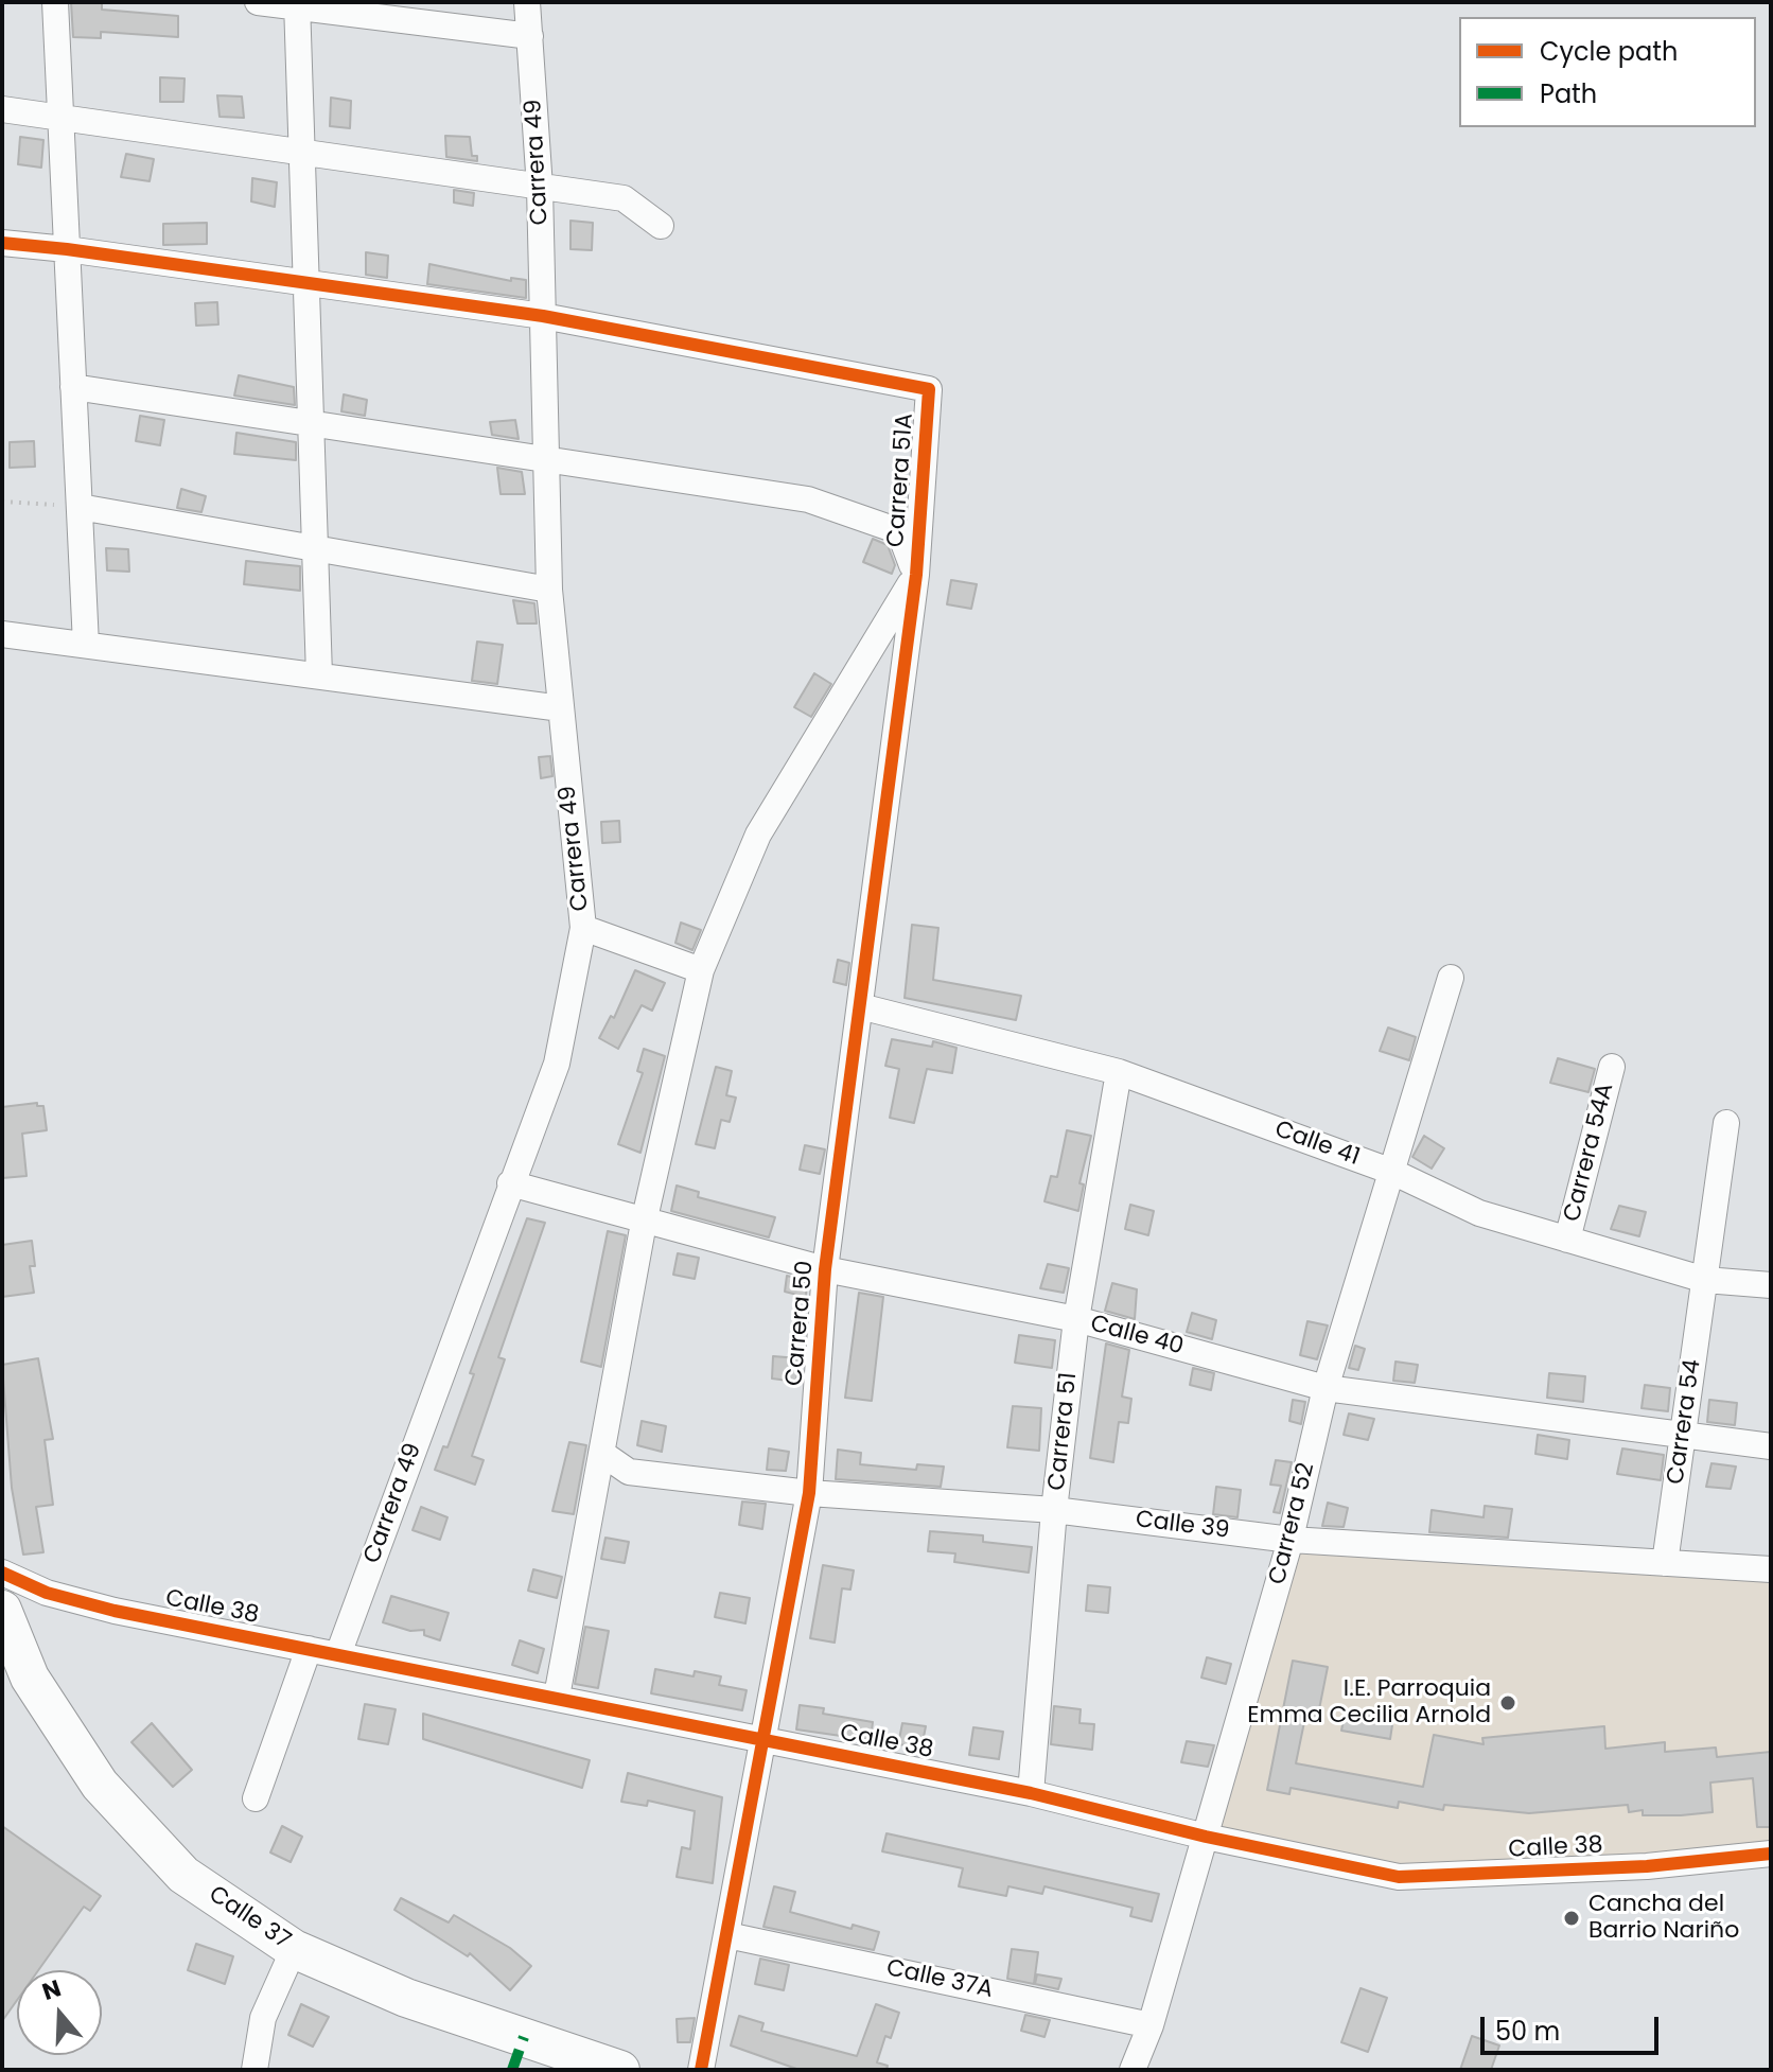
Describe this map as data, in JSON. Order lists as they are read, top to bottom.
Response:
{
  "streets": {
    "main road": ["Calle 37"],
    "street": [
      "Carrera 49",
      "Carrera 51A",
      "Calle 41",
      "Carrera 54A",
      "Carrera 50",
      "Calle 40",
      "Carrera 54",
      "Carrera 51",
      "Carrera 52",
      "Calle 39",
      "Calle 38",
      "Calle 37A"
    ]
  },
  "crossings": [
    ["Carrera 49", "Carrera 51A"],
    ["Carrera 49", "Calle 40"],
    ["Carrera 49", "Calle 38"],
    ["Carrera 51A", "Carrera 50"],
    ["Calle 41", "Carrera 54A"],
    ["Calle 41", "Carrera 50"],
    ["Calle 41", "Carrera 54"],
    ["Calle 41", "Carrera 51"],
    ["Calle 41", "Carrera 52"],
    ["Carrera 50", "Calle 40"],
    ["Carrera 50", "Calle 39"],
    ["Carrera 50", "Calle 38"],
    ["Carrera 50", "Calle 37A"],
    ["Calle 40", "Carrera 54"],
    ["Calle 40", "Carrera 51"],
    ["Calle 40", "Carrera 52"],
    ["Carrera 54", "Calle 39"],
    ["Carrera 51", "Calle 39"],
    ["Carrera 51", "Calle 38"],
    ["Carrera 52", "Calle 39"],
    ["Carrera 52", "Calle 38"],
    ["Carrera 52", "Calle 37A"]
  ],
  "places": ["I.E. Parroquia Emma Cecilia Arnold", "Cancha del Barrio Nariño"],
  "legend": ["Cycle path", "Path"],
  "scale_bar": "50 m",
  "north": "top"
}
